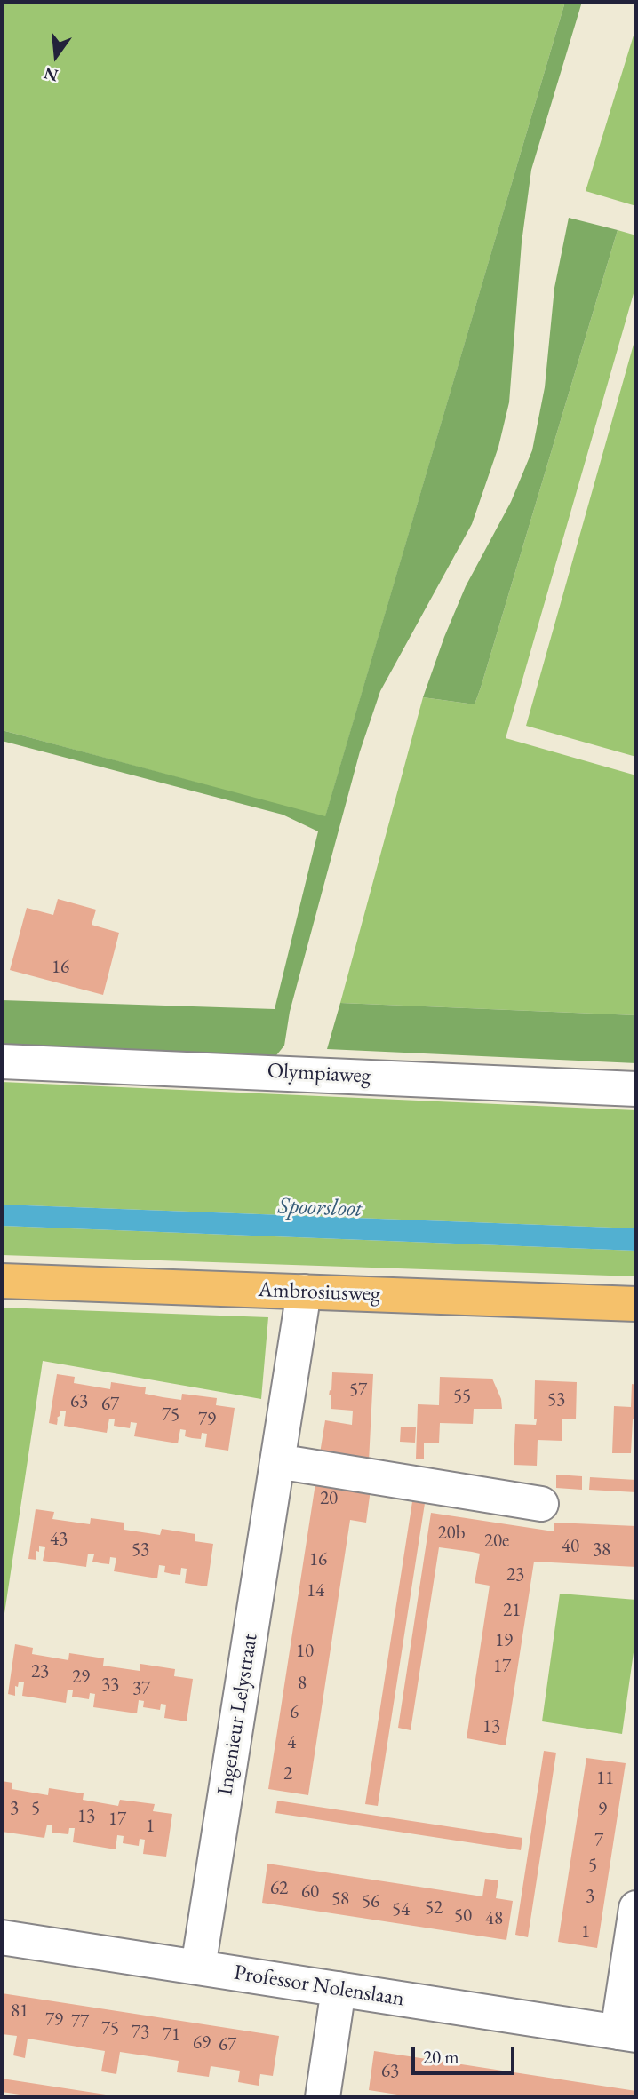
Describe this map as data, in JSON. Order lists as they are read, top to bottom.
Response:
{
  "streets": {
    "main road": ["Ambrosiusweg"],
    "street": ["Olympiaweg", "Ingenieur Lelystraat", "Professor Nolenslaan"]
  },
  "crossings": [
    ["Ambrosiusweg", "Ingenieur Lelystraat"],
    ["Ingenieur Lelystraat", "Professor Nolenslaan"]
  ],
  "water": ["Spoorsloot"],
  "house_numbers": [
    "16",
    "57",
    "55",
    "53",
    "63",
    "67",
    "75",
    "79",
    "20",
    "20b",
    "43",
    "20e",
    "40",
    "53",
    "38",
    "16",
    "23",
    "14",
    "21",
    "19",
    "10",
    "17",
    "23",
    "29",
    "8",
    "33",
    "37",
    "6",
    "13",
    "4",
    "2",
    "11",
    "3",
    "5",
    "9",
    "13",
    "17",
    "1",
    "7",
    "5",
    "62",
    "60",
    "3",
    "58",
    "56",
    "52",
    "54",
    "50",
    "48",
    "1",
    "81",
    "79",
    "77",
    "75",
    "73",
    "71",
    "69",
    "67",
    "63"
  ],
  "scale_bar": "20 m",
  "north": "bottom"
}
